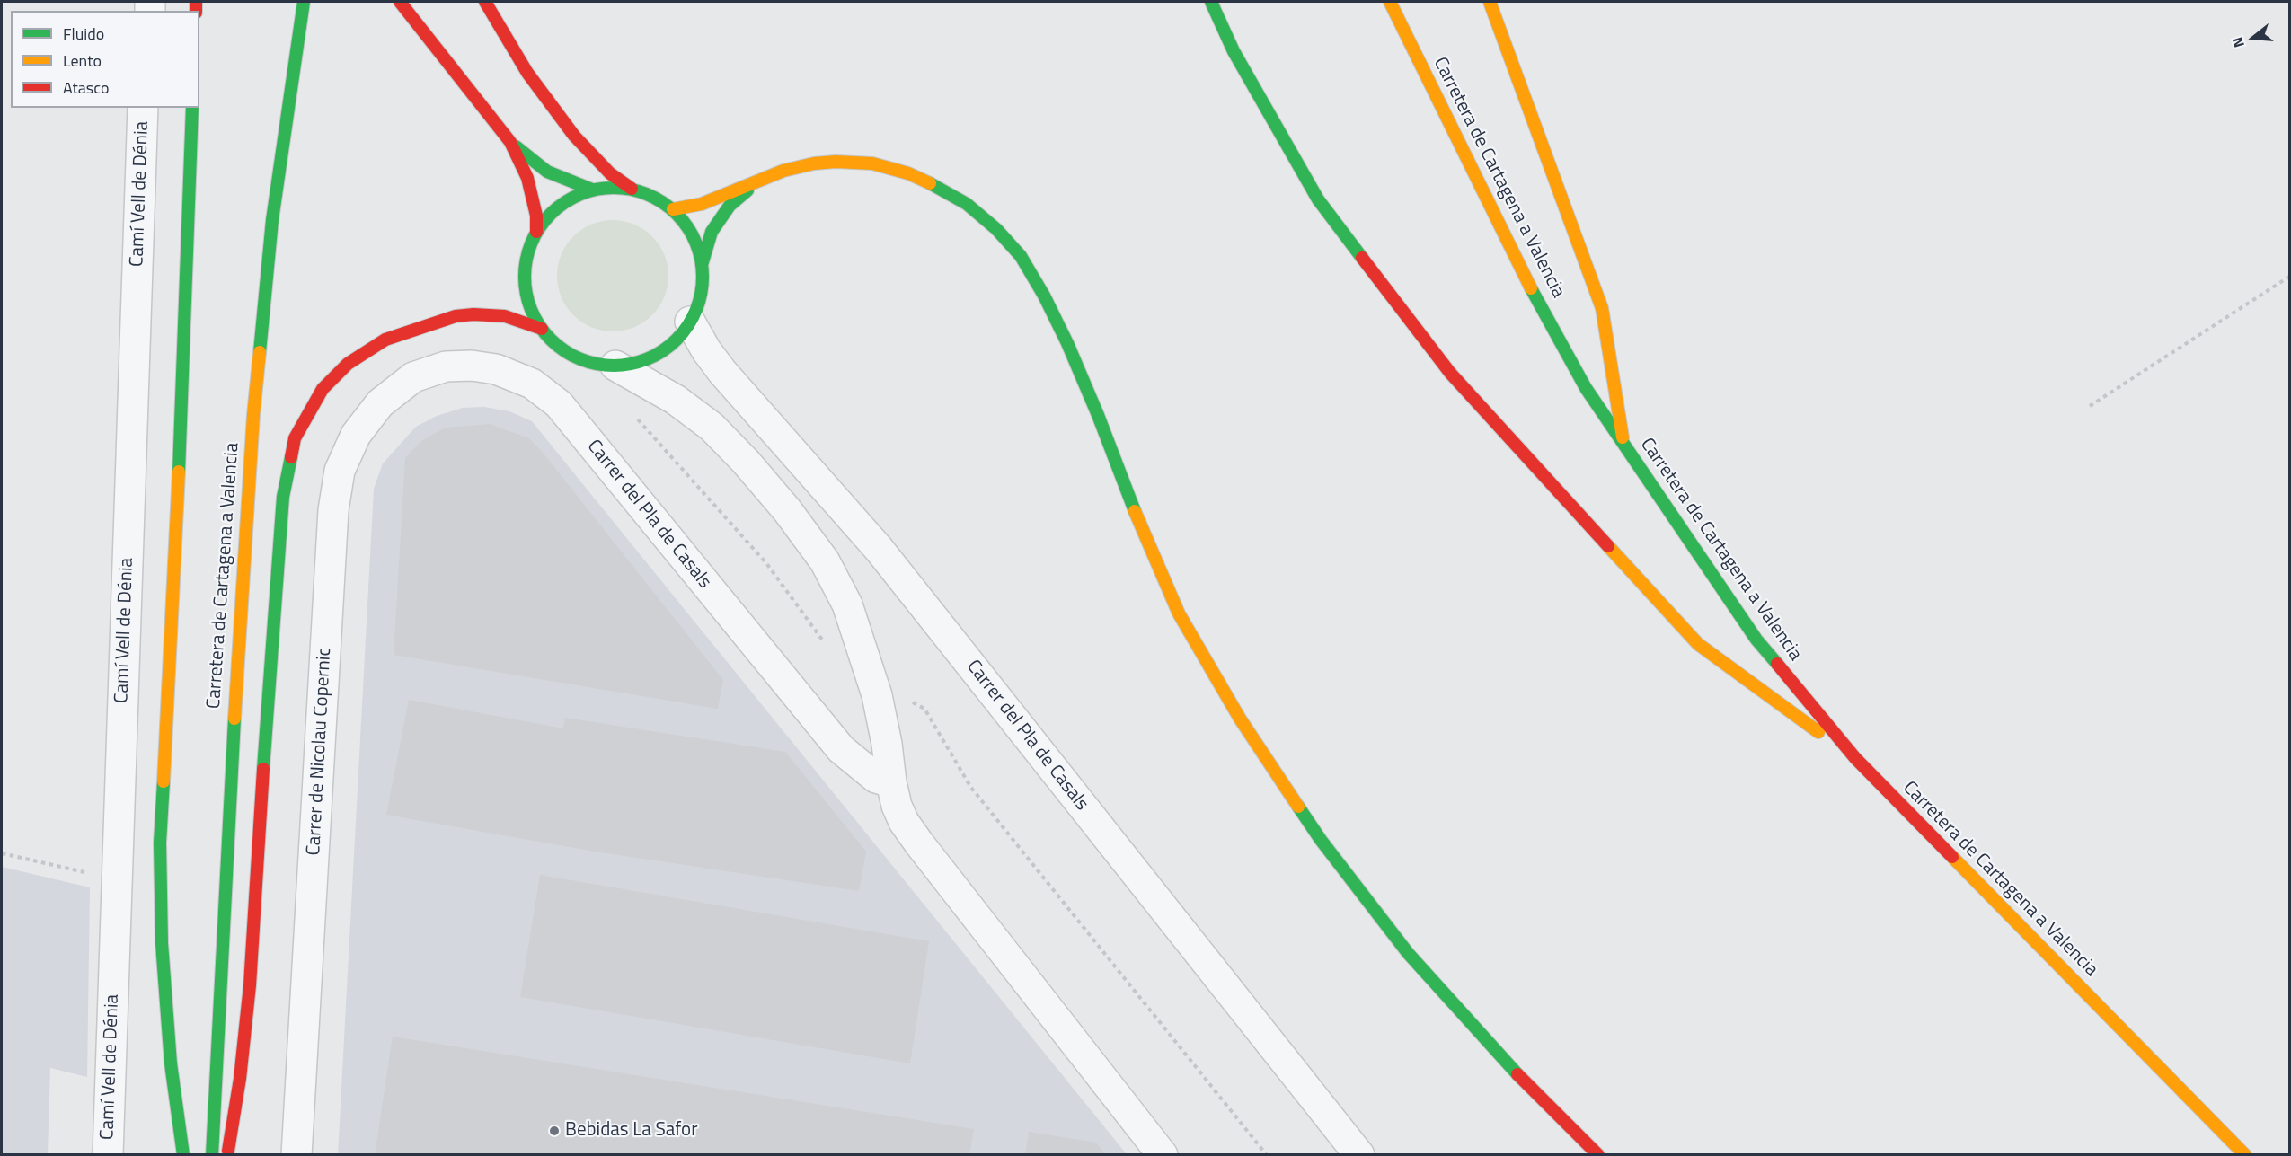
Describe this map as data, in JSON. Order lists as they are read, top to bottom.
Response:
{
  "streets": {
    "main road": ["Carretera de Cartagena a Valencia"],
    "street": ["Camí Vell de Dénia", "Carrer del Pla de Casals", "Carrer de Nicolau Copernic"]
  },
  "crossings": [
    ["Carrer del Pla de Casals", "Carrer de Nicolau Copernic"]
  ],
  "places": ["Bebidas La Safor"],
  "legend": ["Fluido", "Lento", "Atasco"],
  "north": "left"
}
